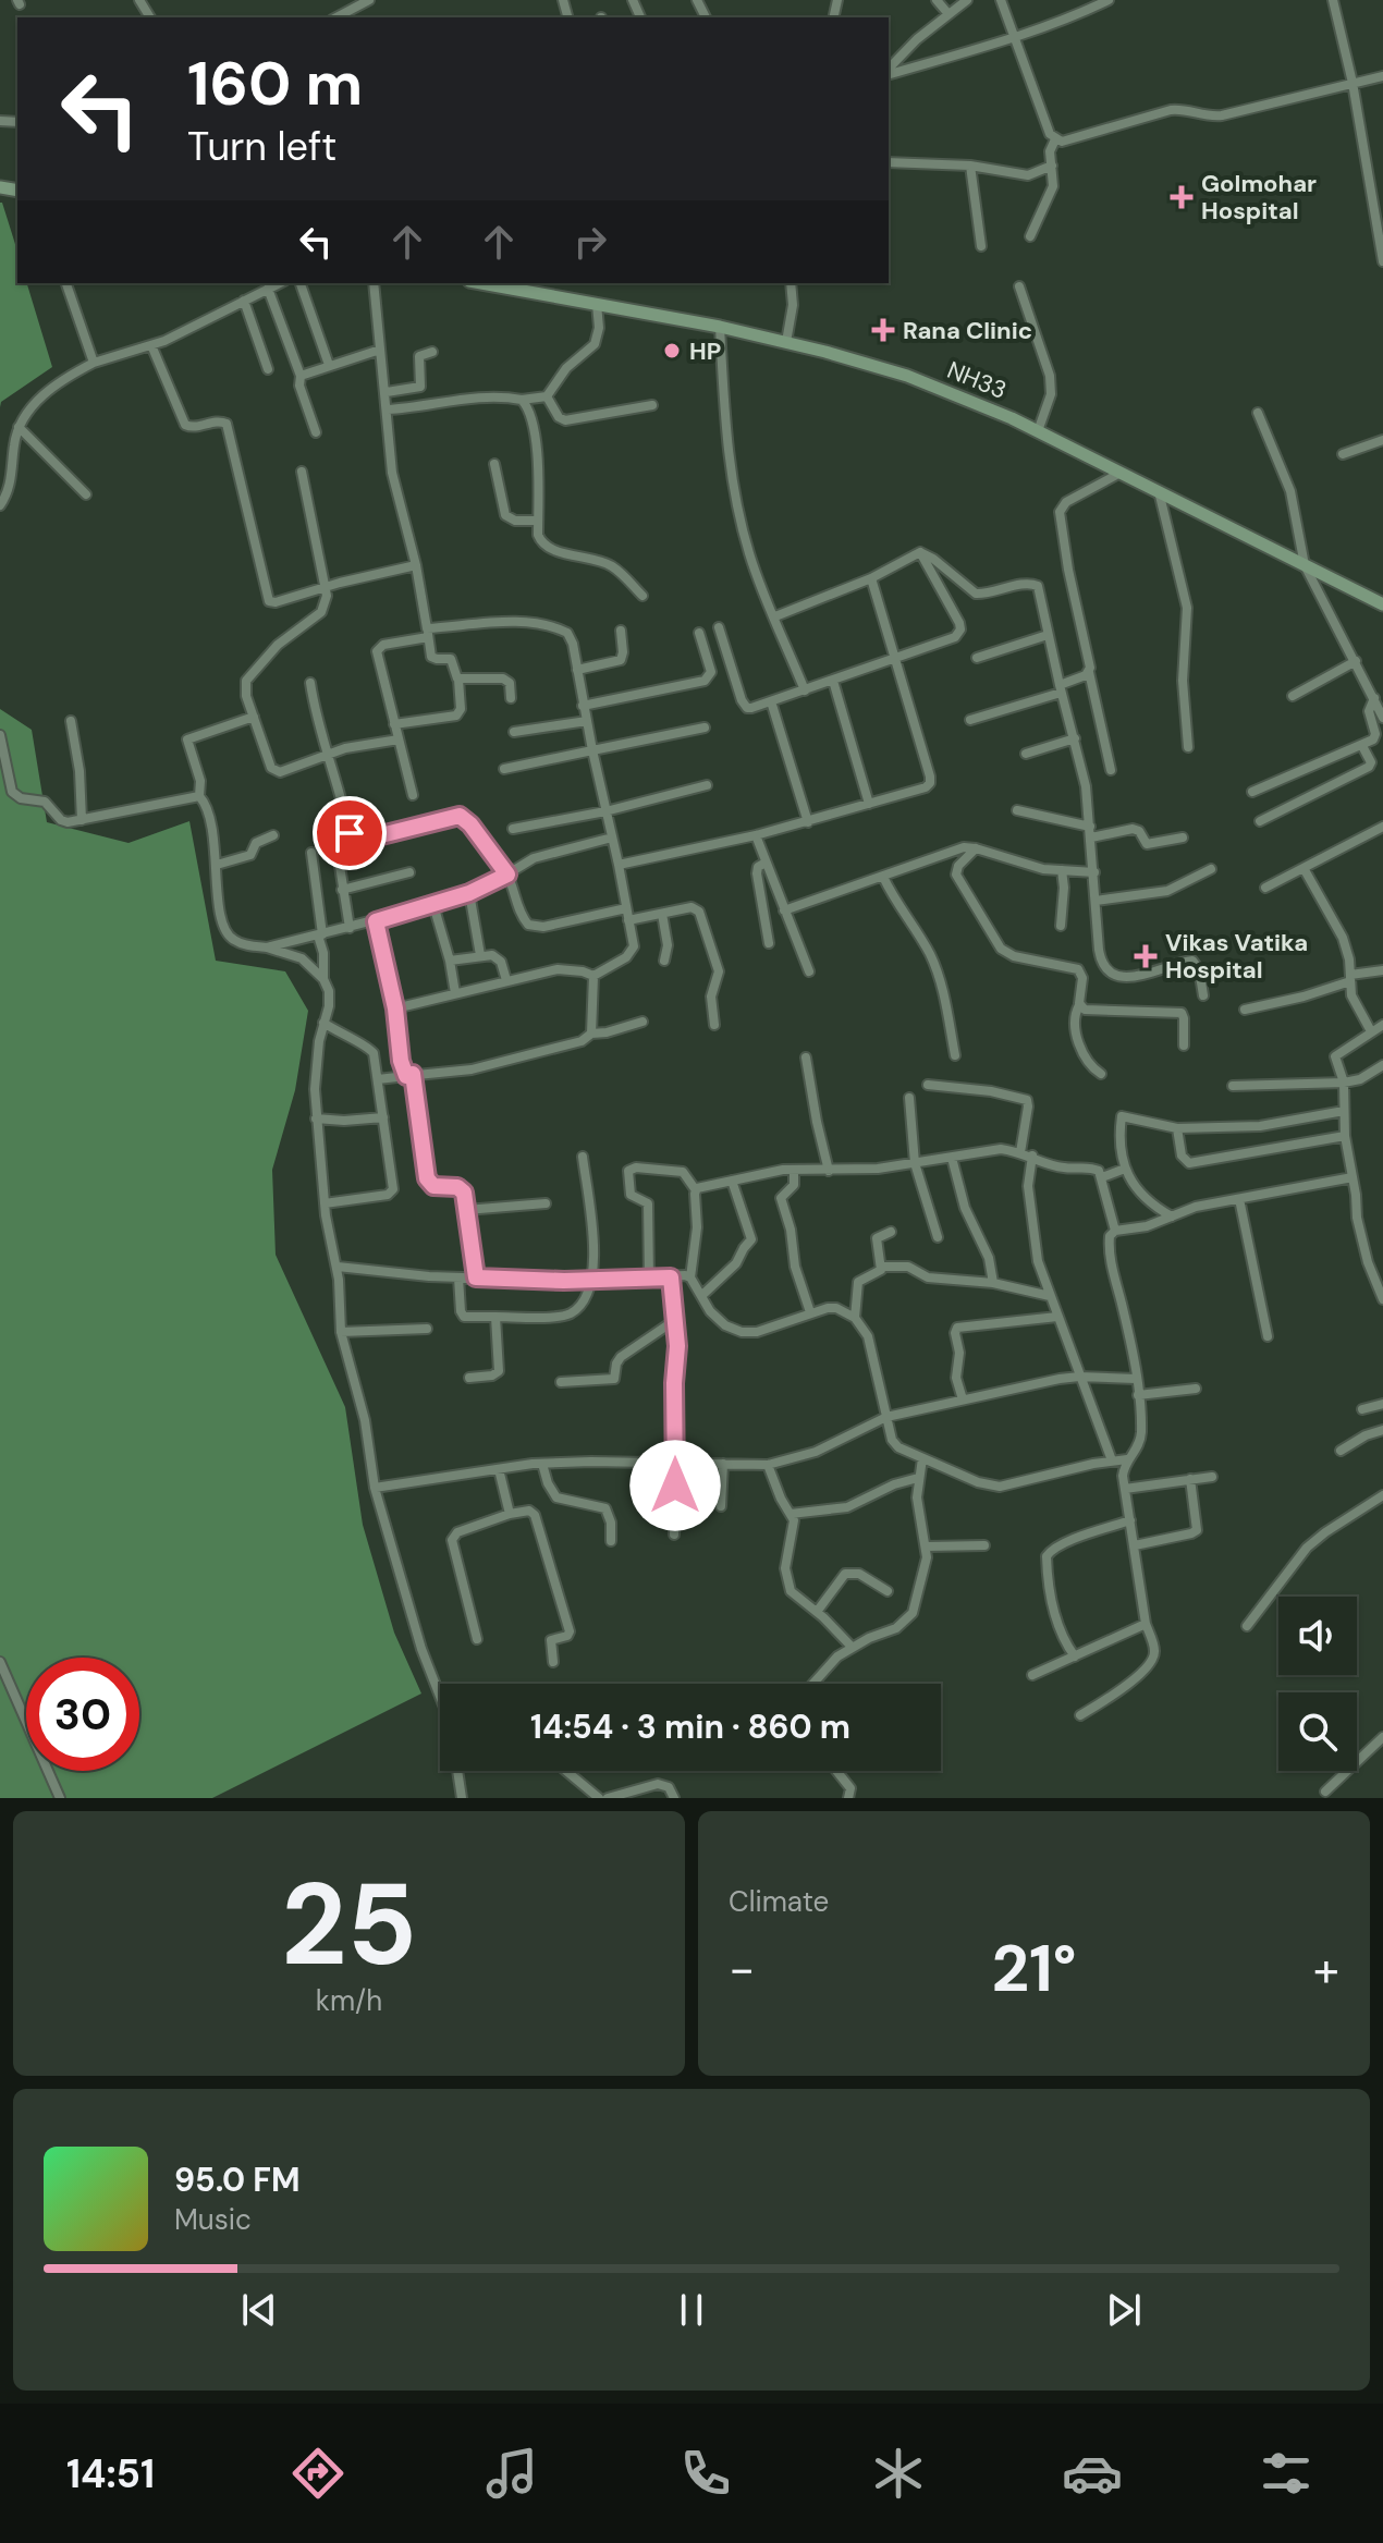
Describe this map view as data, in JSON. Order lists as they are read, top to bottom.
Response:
{
  "streets": {
    "main road": ["NH33"]
  },
  "places": {
    "health": ["Golmohar Hospital", "Rana Clinic", "Vikas Vatika Hospital"],
    "other": ["HP"]
  },
  "page": {
    "turn": ["160 m", "Turn left"],
    "limit": "30",
    "trip": "14:54 · 3 min · 860 m",
    "tile": [
      ["25", "km/h"],
      "Climate"
    ],
    "heat": ["−", "21°", "+"],
    "song": ["95.0 FM", "Music"],
    "tabs": "14:51"
  }
}
